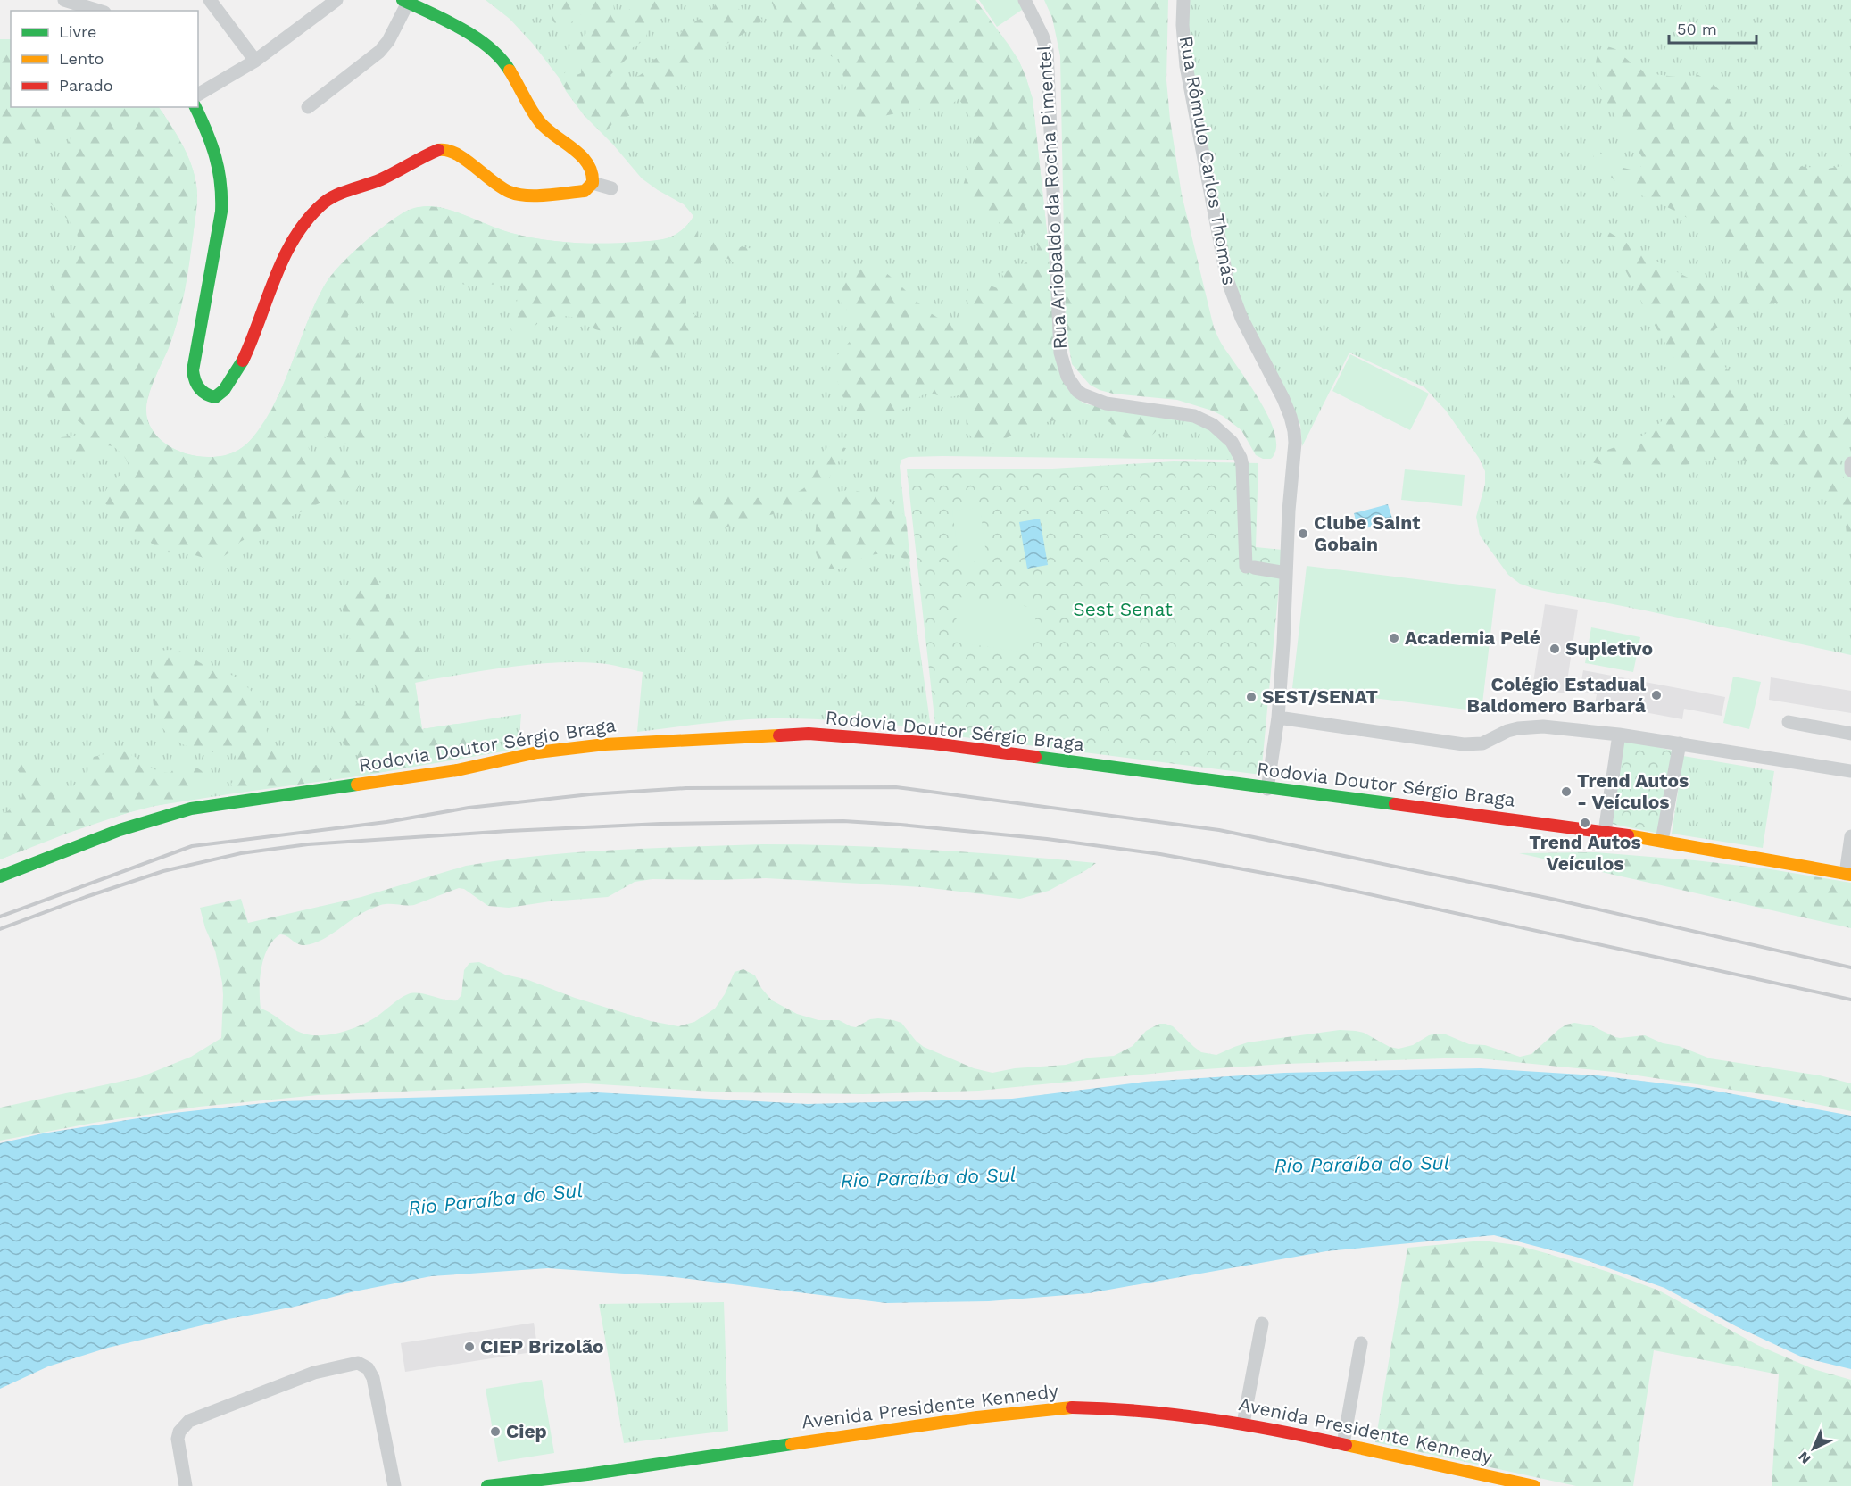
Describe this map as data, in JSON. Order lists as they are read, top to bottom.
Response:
{
  "streets": {
    "main road": ["Rodovia Doutor Sérgio Braga", "Avenida Presidente Kennedy"],
    "street": ["Rua Rômulo Carlos Thomás", "Rua Ariobaldo da Rocha Pimentel"]
  },
  "crossings": [
    ["Rua Rômulo Carlos Thomás", "Rua Ariobaldo da Rocha Pimentel"],
    ["Rua Rômulo Carlos Thomás", "Rodovia Doutor Sérgio Braga"]
  ],
  "water": ["Rio Paraíba do Sul"],
  "parks": ["Sest Senat"],
  "places": [
    "Clube Saint Gobain",
    "Academia Pelé",
    "Supletivo",
    "Colégio Estadual Baldomero Barbará",
    "SEST/SENAT",
    "Trend Autos - Veículos",
    "Trend Autos Veículos",
    "CIEP Brizolão",
    "Ciep"
  ],
  "legend": ["Livre", "Lento", "Parado"],
  "scale_bar": "50 m",
  "north": "bottom left"
}
